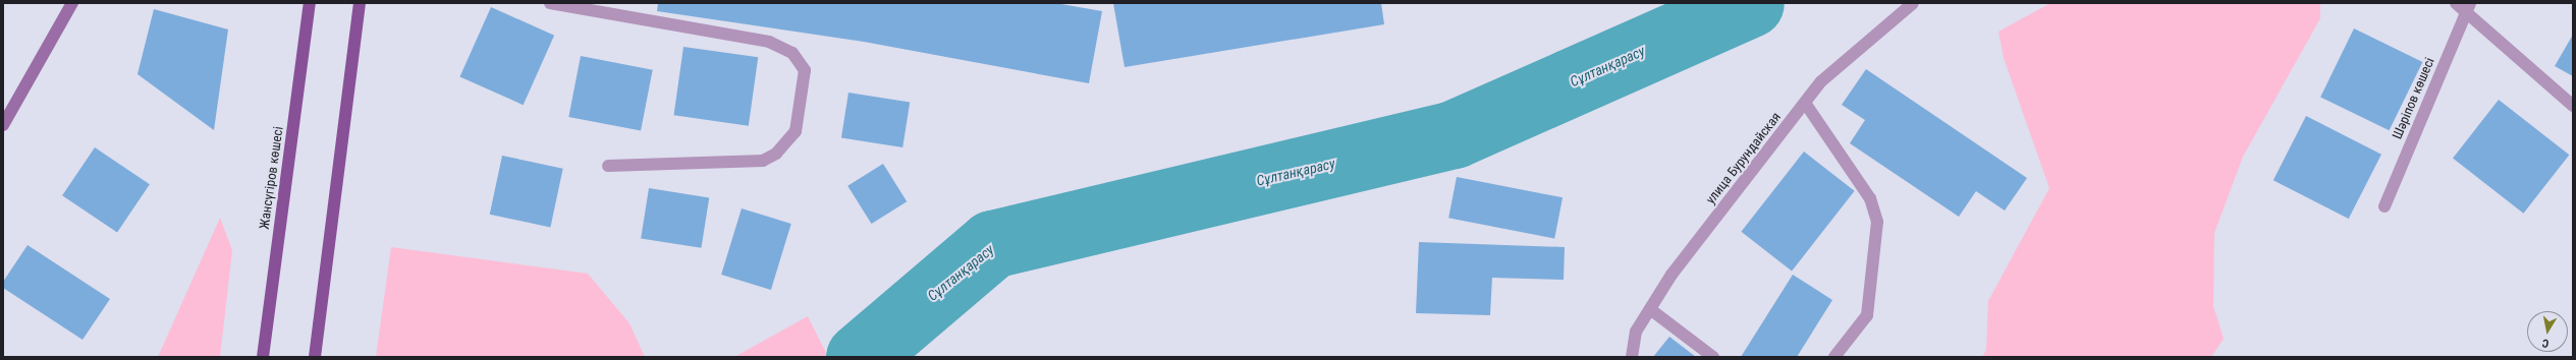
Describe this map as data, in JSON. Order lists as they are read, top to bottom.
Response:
{
  "streets": {
    "main road": ["Жансүгіров көшесі"],
    "street": ["Шәріпов көшесі", "улица Бурундайская"]
  },
  "water": ["Сұлтанқарасу"],
  "north": "bottom"
}
